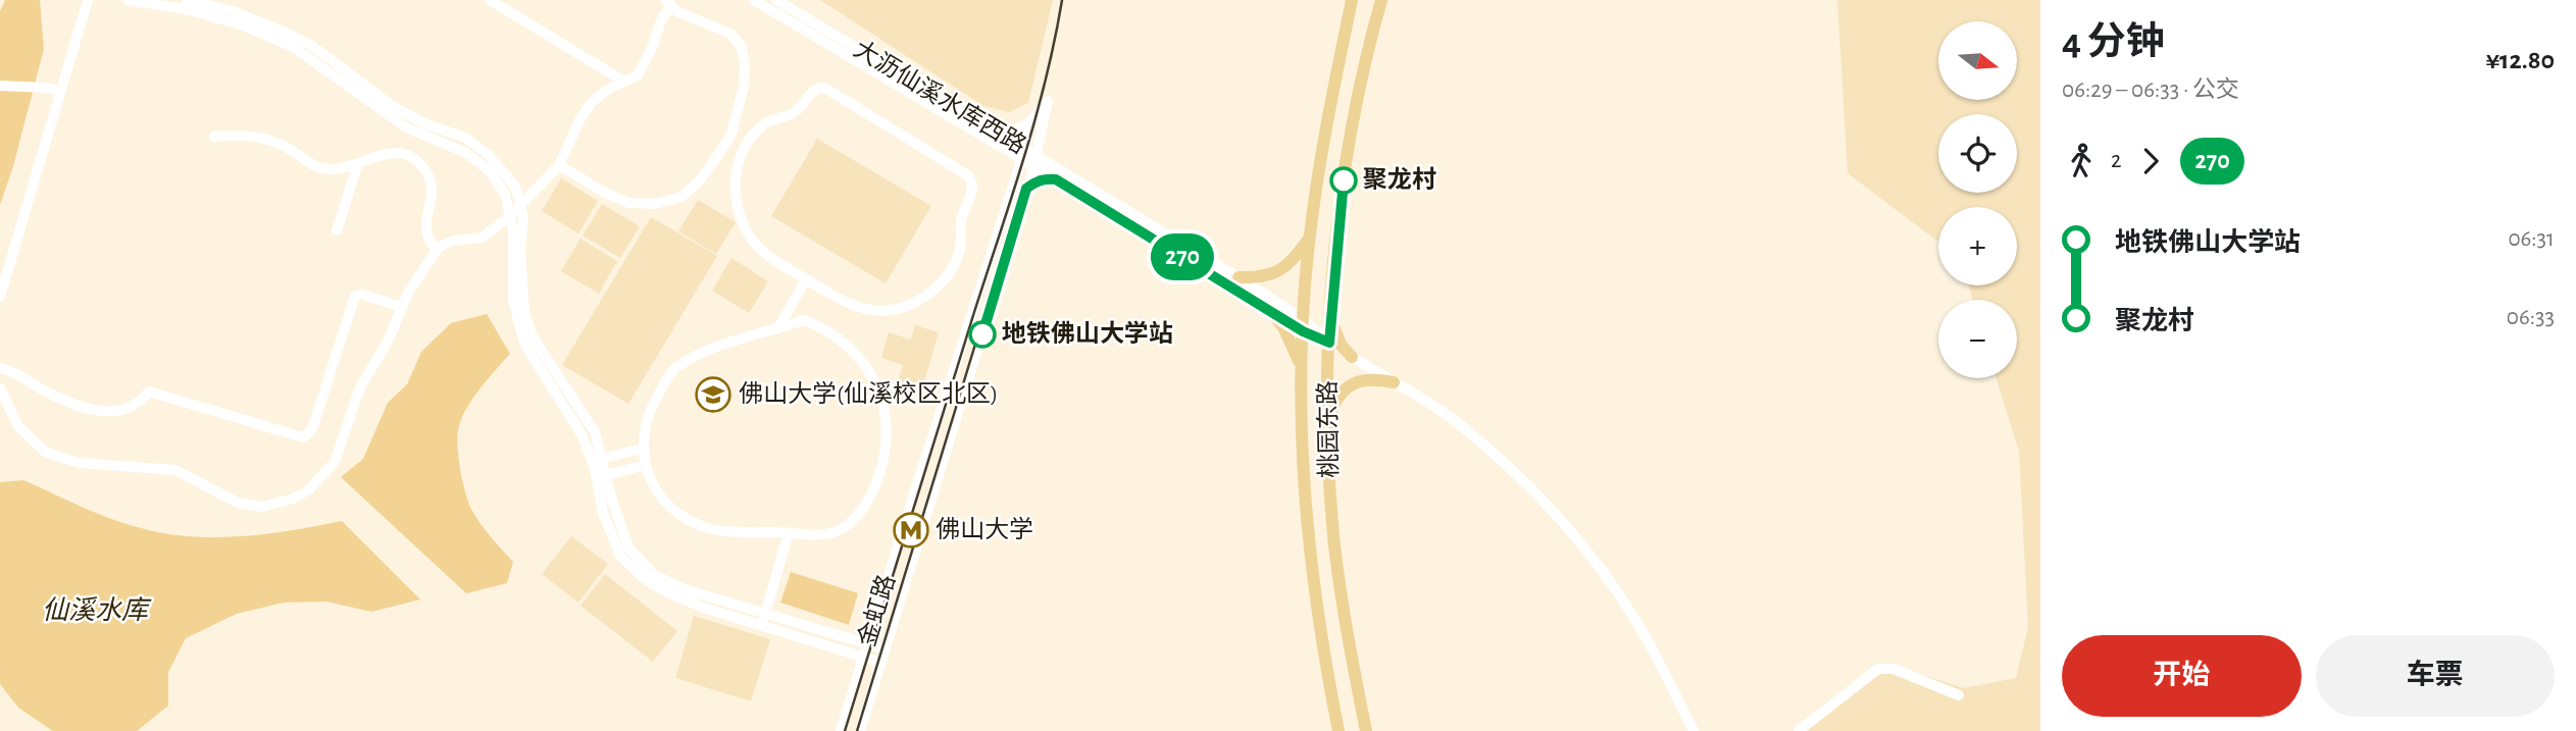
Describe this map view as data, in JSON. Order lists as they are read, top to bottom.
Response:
{
  "streets": {
    "main road": ["桃园东路"],
    "street": ["大沥仙溪水库西路", "金虹路"]
  },
  "crossings": [
    ["大沥仙溪水库西路", "桃园东路"],
    ["大沥仙溪水库西路", "金虹路"]
  ],
  "water": ["仙溪水库"],
  "places": {
    "other": ["聚龙村", "地铁佛山大学站"],
    "school or university": ["佛山大学(仙溪校区北区)"],
    "metro station": ["佛山大学"]
  },
  "lines": ["bus line 270"],
  "north": "right",
  "page": {
    "on_map": "270",
    "heading": ["4 分钟", "06:29 – 06:33 · 公交", "¥12.80"],
    "map_buttons": ["+", "−"],
    "legs": ["2", "270"],
    "list": [
      {
        "name": "地铁佛山大学站",
        "value": "06:31"
      },
      {
        "name": "聚龙村",
        "value": "06:33"
      }
    ],
    "buttons": ["开始", "车票"]
  }
}
